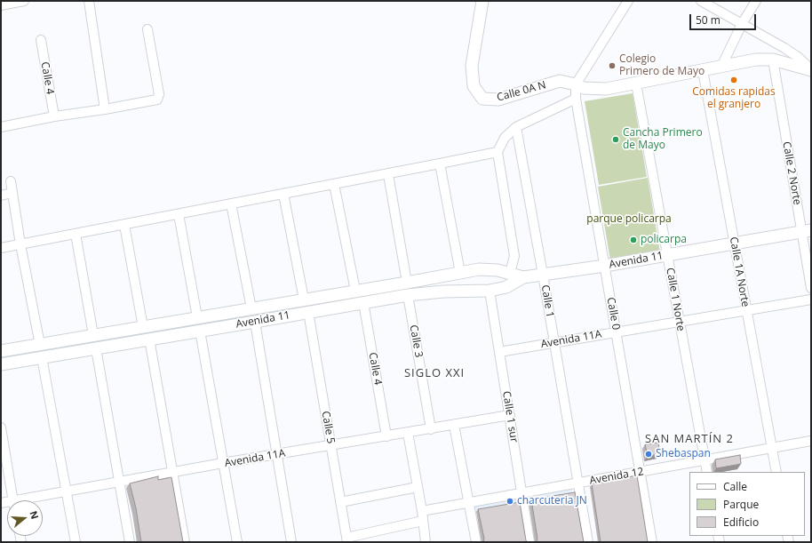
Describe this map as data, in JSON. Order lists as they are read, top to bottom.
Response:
{
  "streets": {
    "street": [
      "Calle 4",
      "Calle 0A N",
      "Calle 2 Norte",
      "Avenida 11",
      "Calle 1A Norte",
      "Calle 1 Norte",
      "Calle 1",
      "Calle 0",
      "Avenida 11A",
      "Calle 3",
      "Calle 1 sur",
      "Calle 5",
      "Avenida 12"
    ]
  },
  "crossings": [
    ["Calle 4", "Avenida 11"],
    ["Calle 4", "Avenida 11A"],
    ["Calle 0A N", "Calle 0"],
    ["Calle 2 Norte", "Avenida 11"],
    ["Avenida 11", "Calle 1A Norte"],
    ["Avenida 11", "Calle 1 Norte"],
    ["Avenida 11", "Calle 1"],
    ["Avenida 11", "Calle 0"],
    ["Avenida 11", "Calle 3"],
    ["Avenida 11", "Calle 1 sur"],
    ["Avenida 11", "Calle 5"],
    ["Calle 1A Norte", "Avenida 11A"],
    ["Calle 1A Norte", "Avenida 12"],
    ["Calle 1 Norte", "Avenida 11A"],
    ["Calle 1 Norte", "Avenida 12"],
    ["Calle 1", "Avenida 11A"],
    ["Calle 1", "Avenida 12"],
    ["Calle 0", "Avenida 11A"],
    ["Calle 0", "Avenida 12"],
    ["Avenida 11A", "Calle 3"],
    ["Avenida 11A", "Calle 1 sur"],
    ["Avenida 11A", "Calle 5"],
    ["Calle 1 sur", "Avenida 12"]
  ],
  "districts": ["SIGLO XXI", "SAN MARTÍN 2"],
  "parks": ["parque policarpa"],
  "places": [
    "Colegio Primero de Mayo",
    "Comidas rapidas el granjero",
    "Cancha Primero de Mayo",
    "policarpa",
    "Shebaspan",
    "charcuteria JN"
  ],
  "legend": ["Calle", "Parque", "Edificio"],
  "scale_bar": "50 m",
  "north": "right"
}
